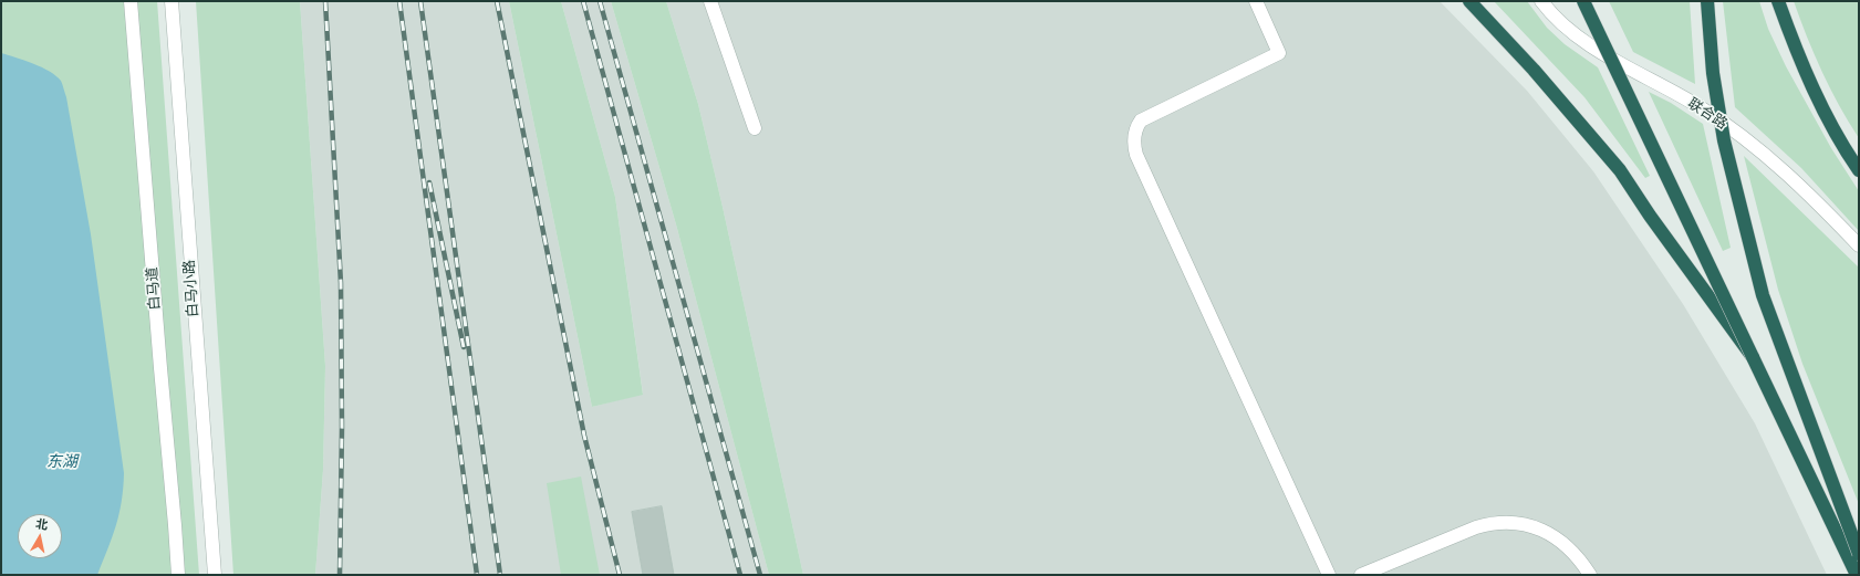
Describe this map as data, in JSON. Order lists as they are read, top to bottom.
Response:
{
  "streets": {
    "street": ["联合路", "白马道", "白马小路"]
  },
  "water": ["东湖"],
  "north": "top"
}
